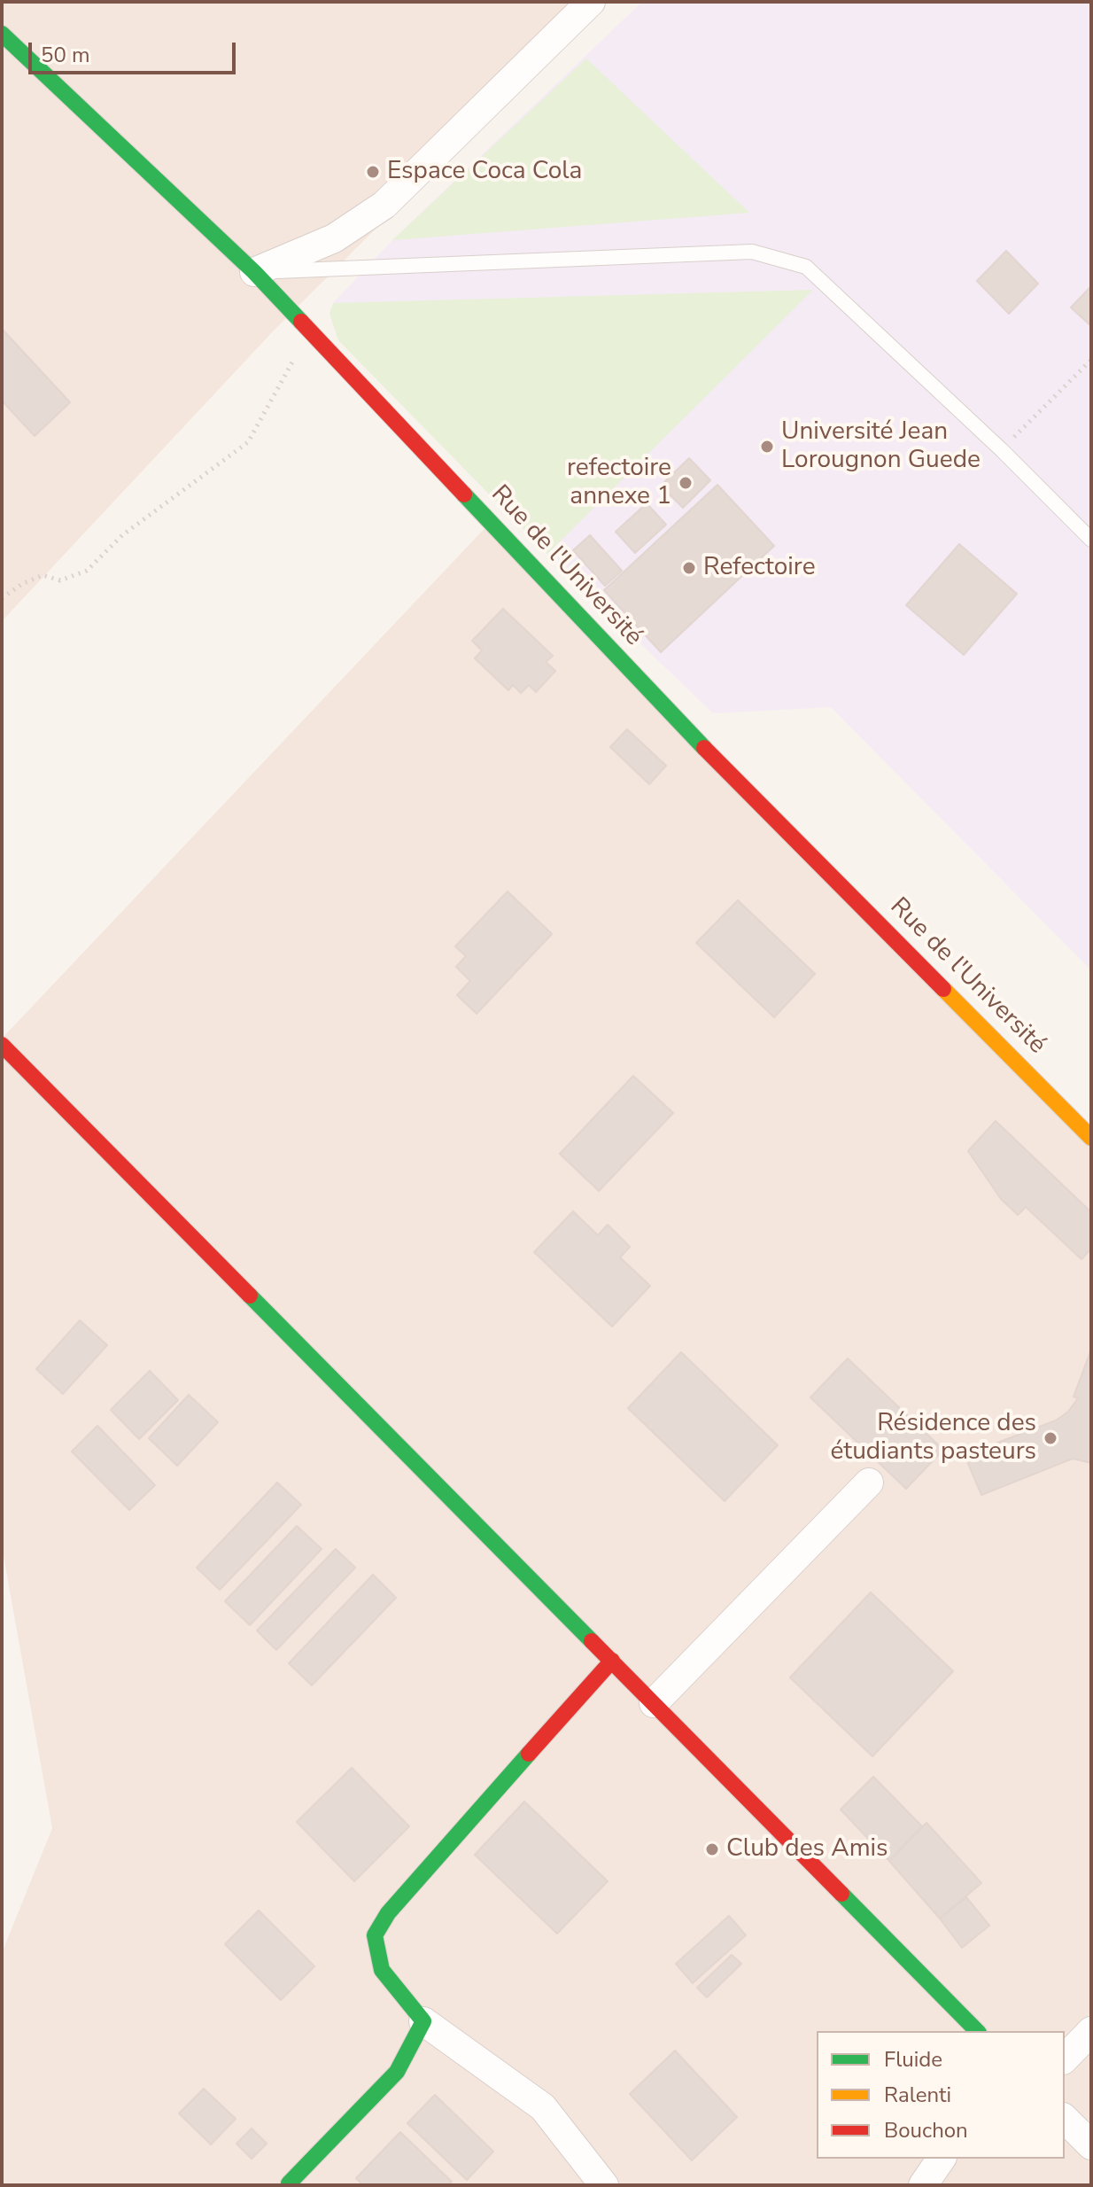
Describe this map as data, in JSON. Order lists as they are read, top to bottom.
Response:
{
  "streets": {
    "street": ["Rue de l'Université"]
  },
  "places": [
    "Espace Coca Cola",
    "Université Jean Lorougnon Guede",
    "refectoire annexe 1",
    "Refectoire",
    "Résidence des étudiants pasteurs",
    "Club des Amis"
  ],
  "legend": ["Fluide", "Ralenti", "Bouchon"],
  "scale_bar": "50 m"
}
